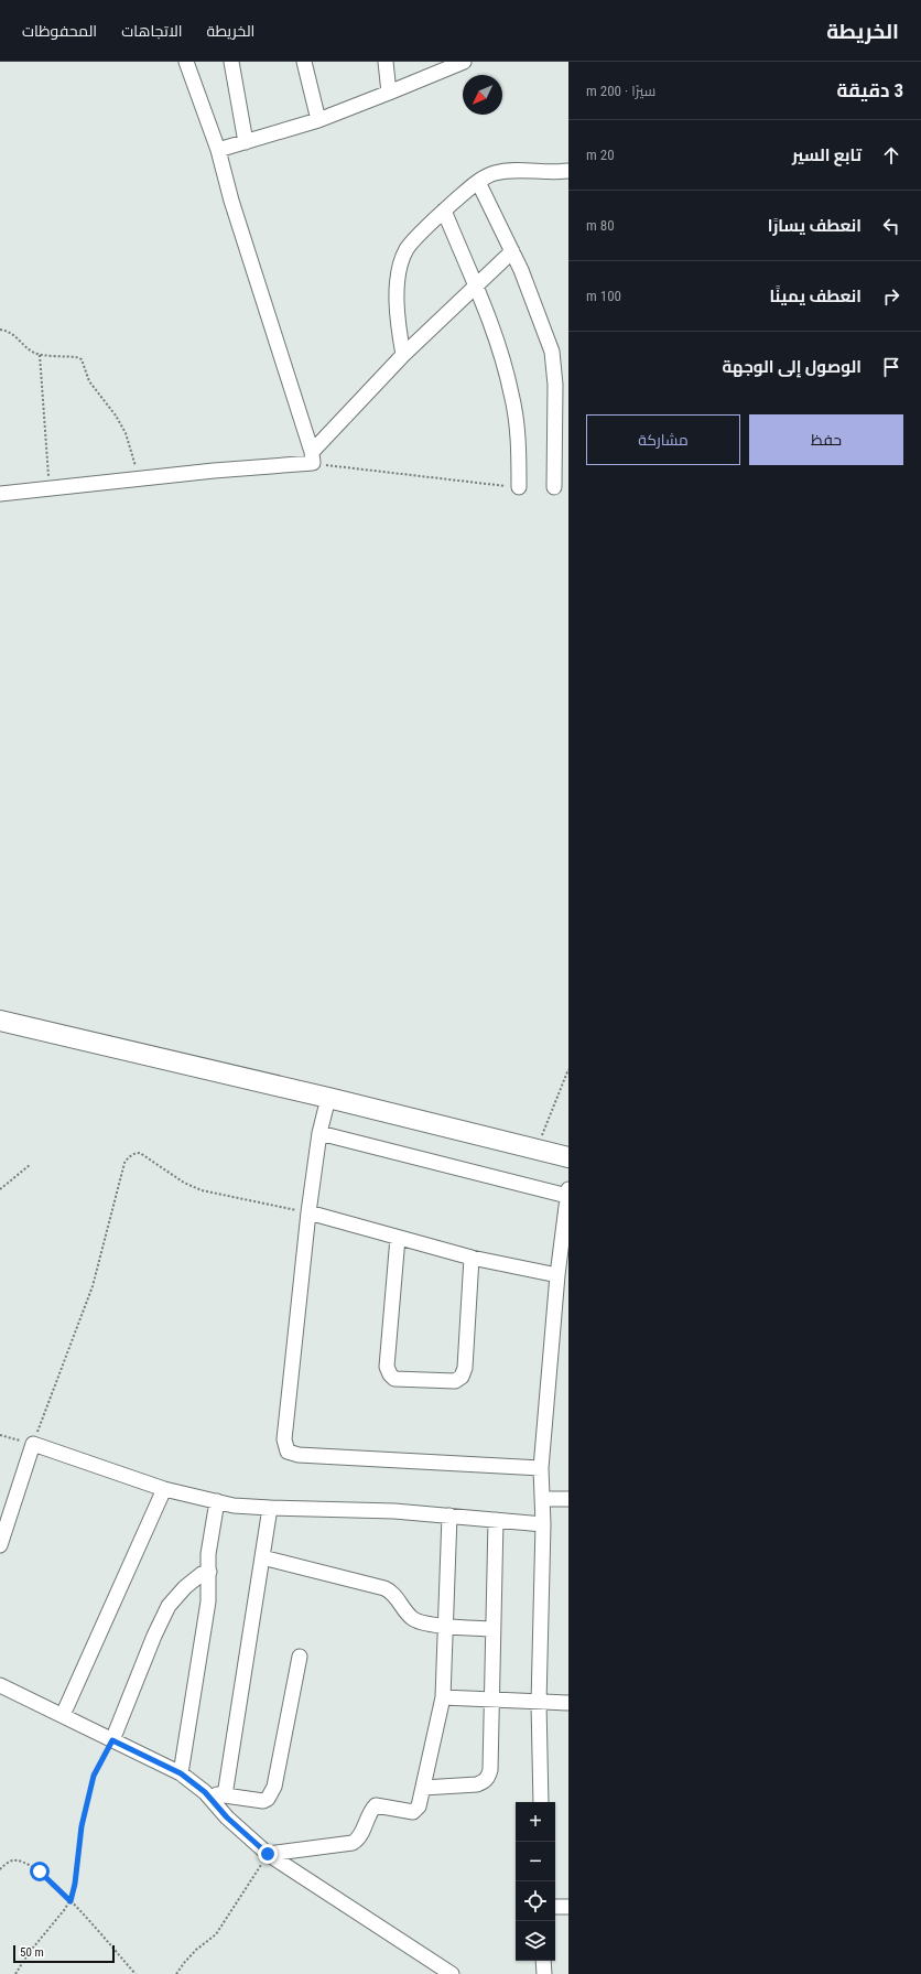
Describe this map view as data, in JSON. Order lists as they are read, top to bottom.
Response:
{
  "scale_bar": "50 m",
  "north": "bottom left",
  "page": {
    "header": "الخريطة",
    "nav": ["الخريطة", "الاتجاهات", "المحفوظات"],
    "heading": ["3 دقيقة", "سيرًا · 200 m"],
    "list": [
      ["تابع السير", "20 m"],
      ["انعطف يسارًا", "80 m"],
      ["انعطف يمينًا", "100 m"],
      "الوصول إلى الوجهة"
    ],
    "buttons": ["حفظ", "مشاركة"],
    "map_buttons": ["+", "−"],
    "scale": "50 m"
  }
}
